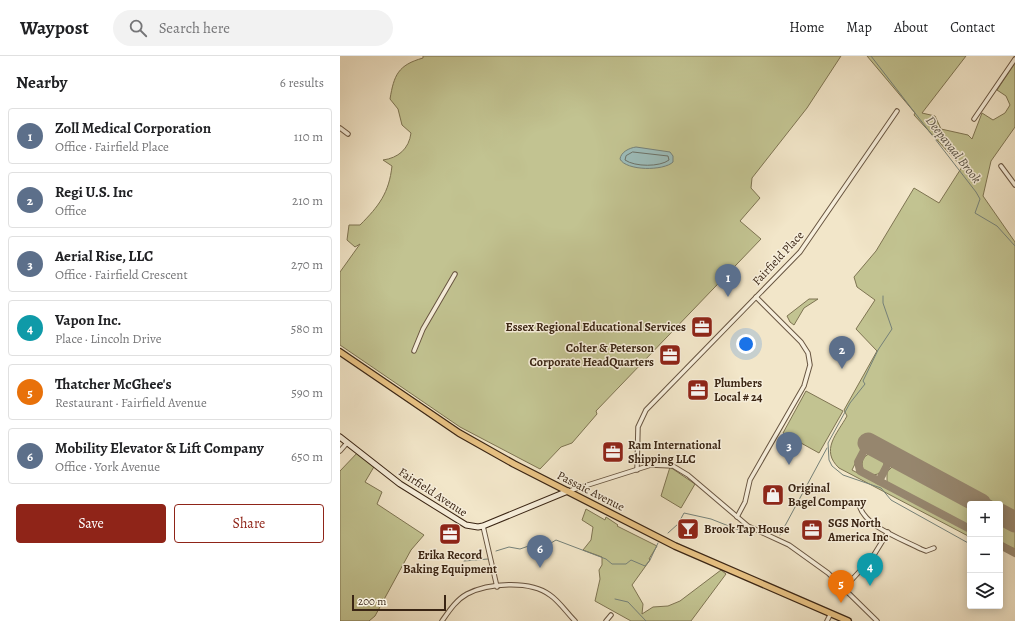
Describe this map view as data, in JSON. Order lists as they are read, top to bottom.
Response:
{
  "streets": {
    "main road": ["Passaic Avenue"],
    "street": ["Fairfield Place", "Fairfield Avenue"]
  },
  "crossings": [
    ["Fairfield Place", "Fairfield Avenue"],
    ["Passaic Avenue", "Fairfield Avenue"]
  ],
  "water": ["Deepavaal Brook"],
  "places": {
    "office": [
      "Essex Regional Educational Services",
      "Colter & Peterson Corporate HeadQuarters",
      "Plumbers Local # 24",
      "Ram International Shipping LLC",
      "SGS North America Inc",
      "Erika Record Baking Equipment"
    ],
    "shop": ["Original Bagel Company"],
    "bar": ["Brook Tap House"]
  },
  "scale_bar": "200 m",
  "page": {
    "header": "Waypost",
    "search": "Search here",
    "nav": [
      "Home",
      "Map",
      "About",
      "Contact"
    ],
    "heading": ["Nearby", "6 results"],
    "list": [
      {
        "mark": "1",
        "name": "Zoll Medical Corporation",
        "note": "Office · Fairfield Place",
        "value": "110 m"
      },
      {
        "mark": "2",
        "name": "Regi U.S. Inc",
        "note": "Office",
        "value": "210 m"
      },
      {
        "mark": "3",
        "name": "Aerial Rise, LLC",
        "note": "Office · Fairfield Crescent",
        "value": "270 m"
      },
      {
        "mark": "4",
        "name": "Vapon Inc.",
        "note": "Place · Lincoln Drive",
        "value": "580 m"
      },
      {
        "mark": "5",
        "name": "Thatcher McGhee's",
        "note": "Restaurant · Fairfield Avenue",
        "value": "590 m"
      },
      {
        "mark": "6",
        "name": "Mobility Elevator & Lift Company",
        "note": "Office · York Avenue",
        "value": "650 m"
      }
    ],
    "pins": [
      "1",
      "2",
      "3",
      "6",
      "4",
      "5"
    ],
    "buttons": ["Save", "Share"],
    "map_buttons": ["+", "−"],
    "scale": "200 m"
  }
}
